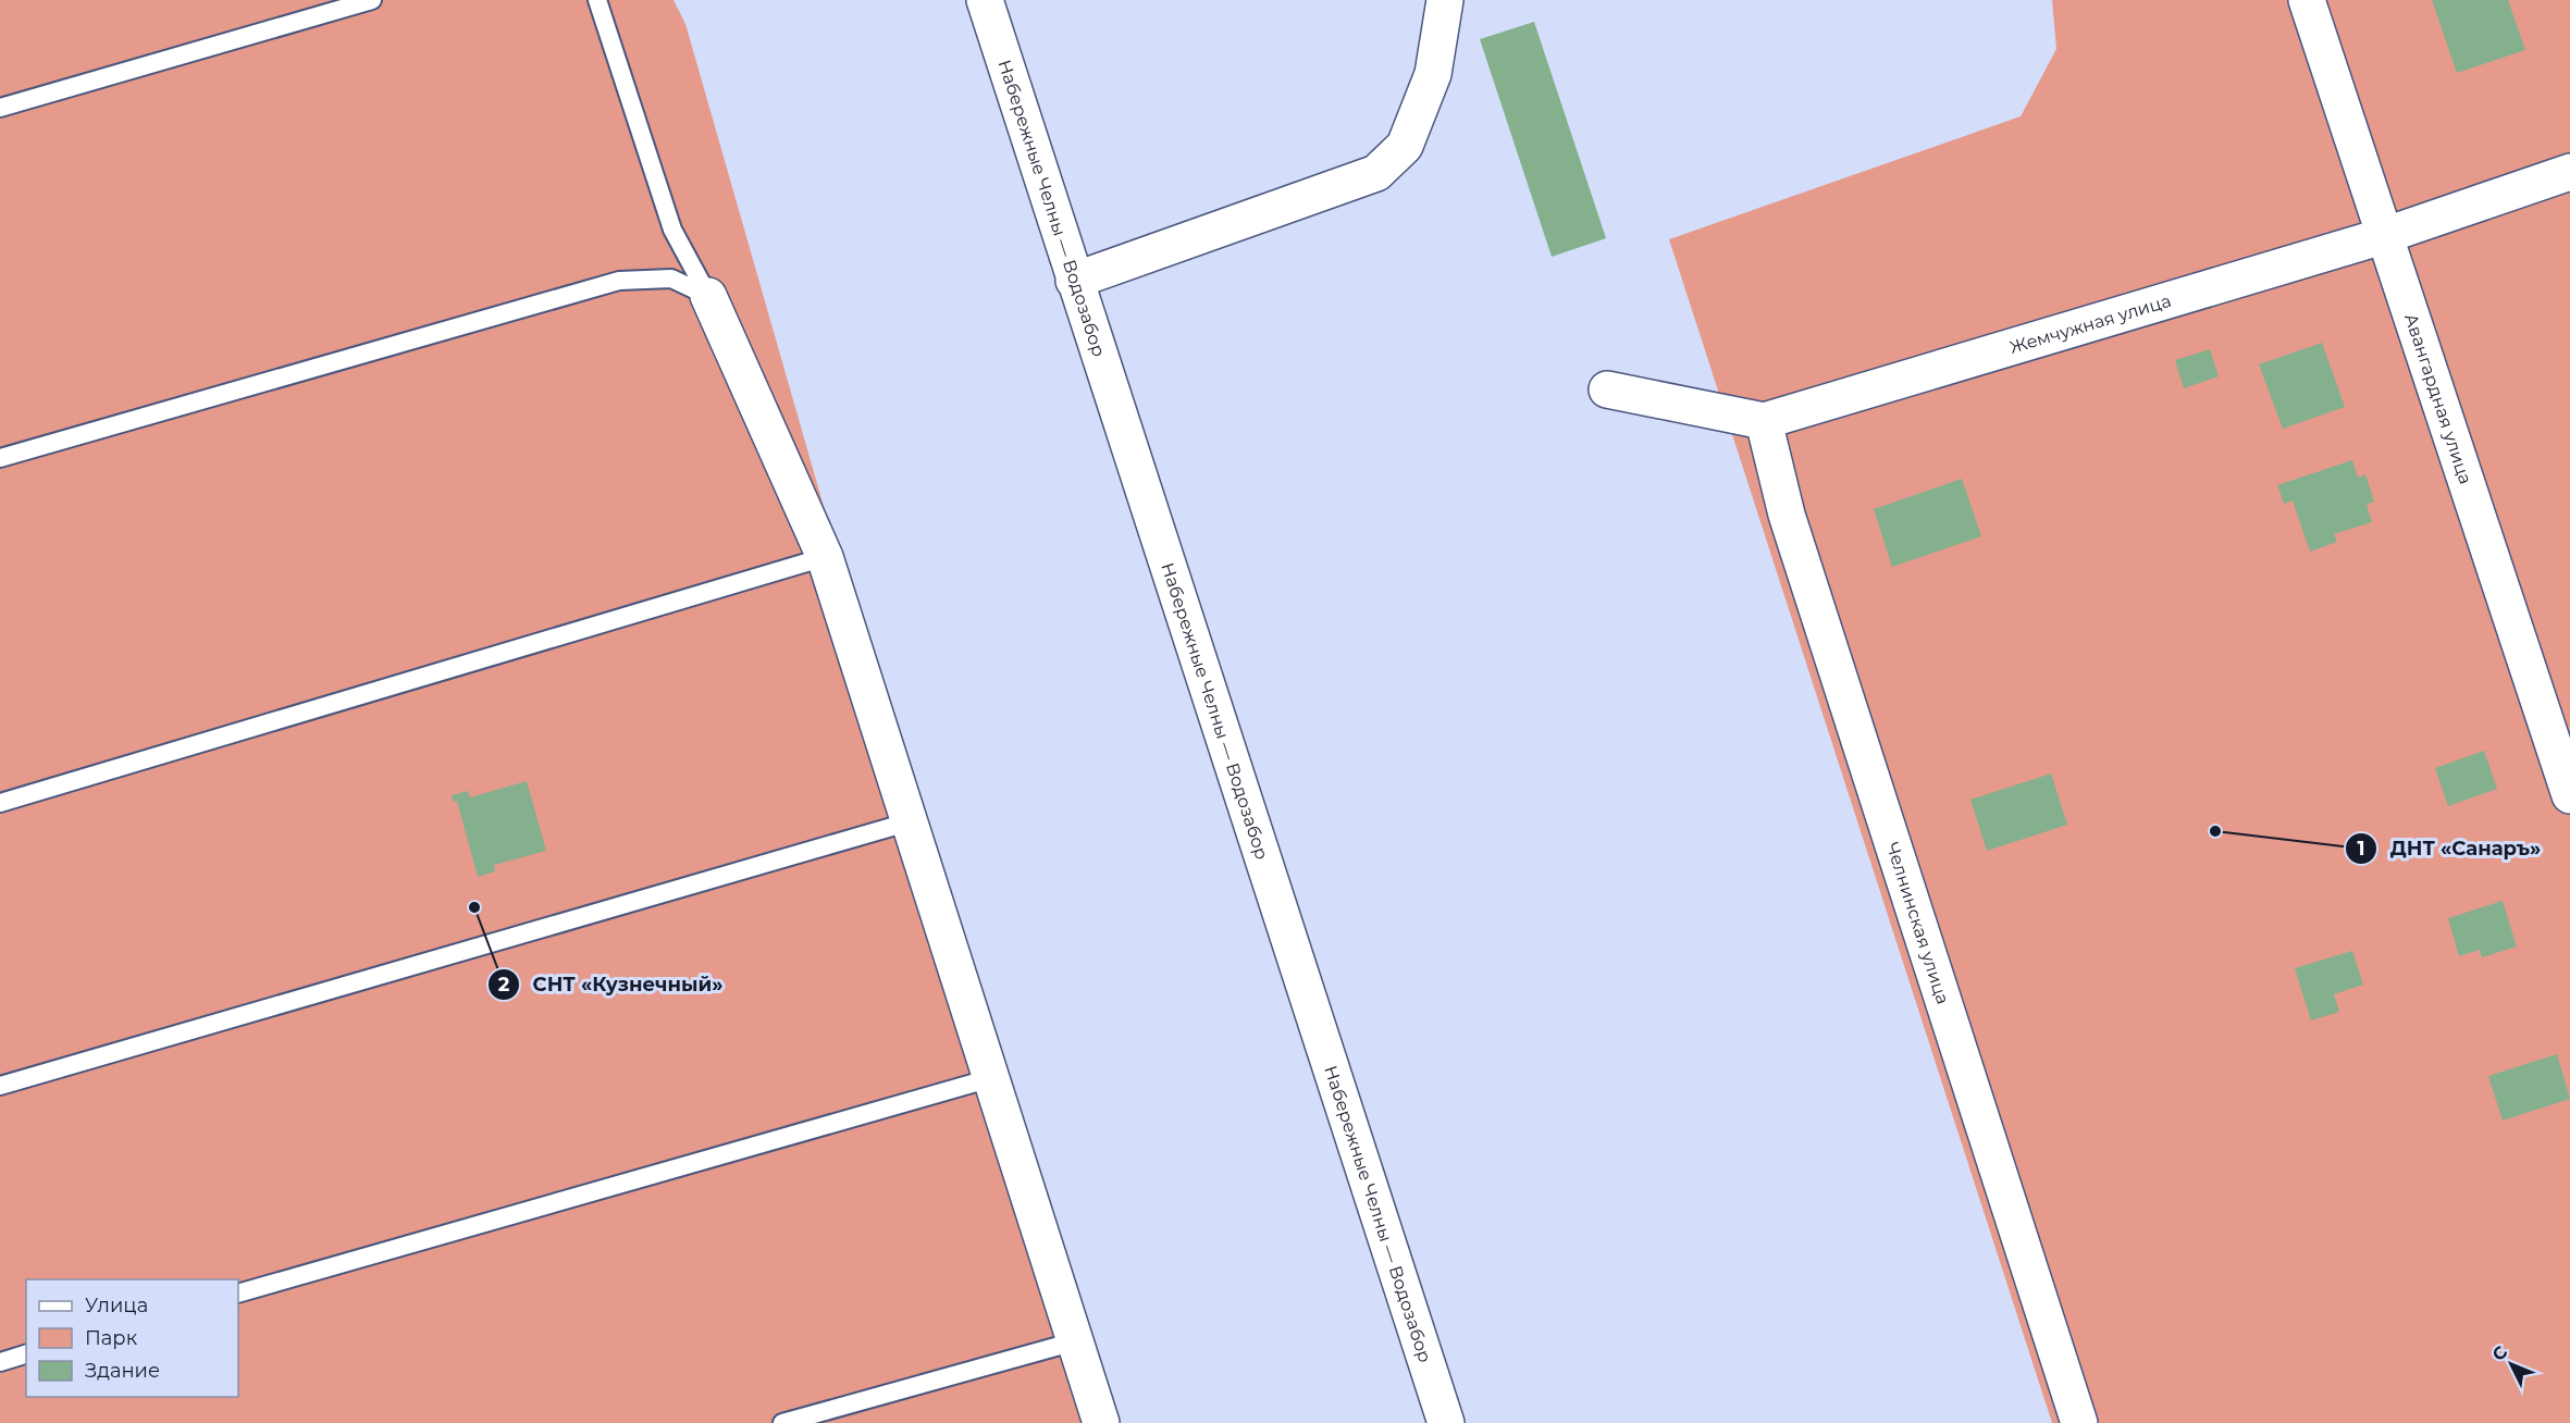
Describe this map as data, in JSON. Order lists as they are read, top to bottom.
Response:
{
  "streets": {
    "street": [
      "Набережные Челны — Водозабор",
      "Жемчужная улица",
      "Авангардная улица",
      "Челнинская улица"
    ]
  },
  "crossings": [
    ["Жемчужная улица", "Авангардная улица"],
    ["Жемчужная улица", "Челнинская улица"]
  ],
  "places": ["ДНТ «Санаръ»", "СНТ «Кузнечный»"],
  "legend": ["Улица", "Парк", "Здание"],
  "north": "top left"
}
